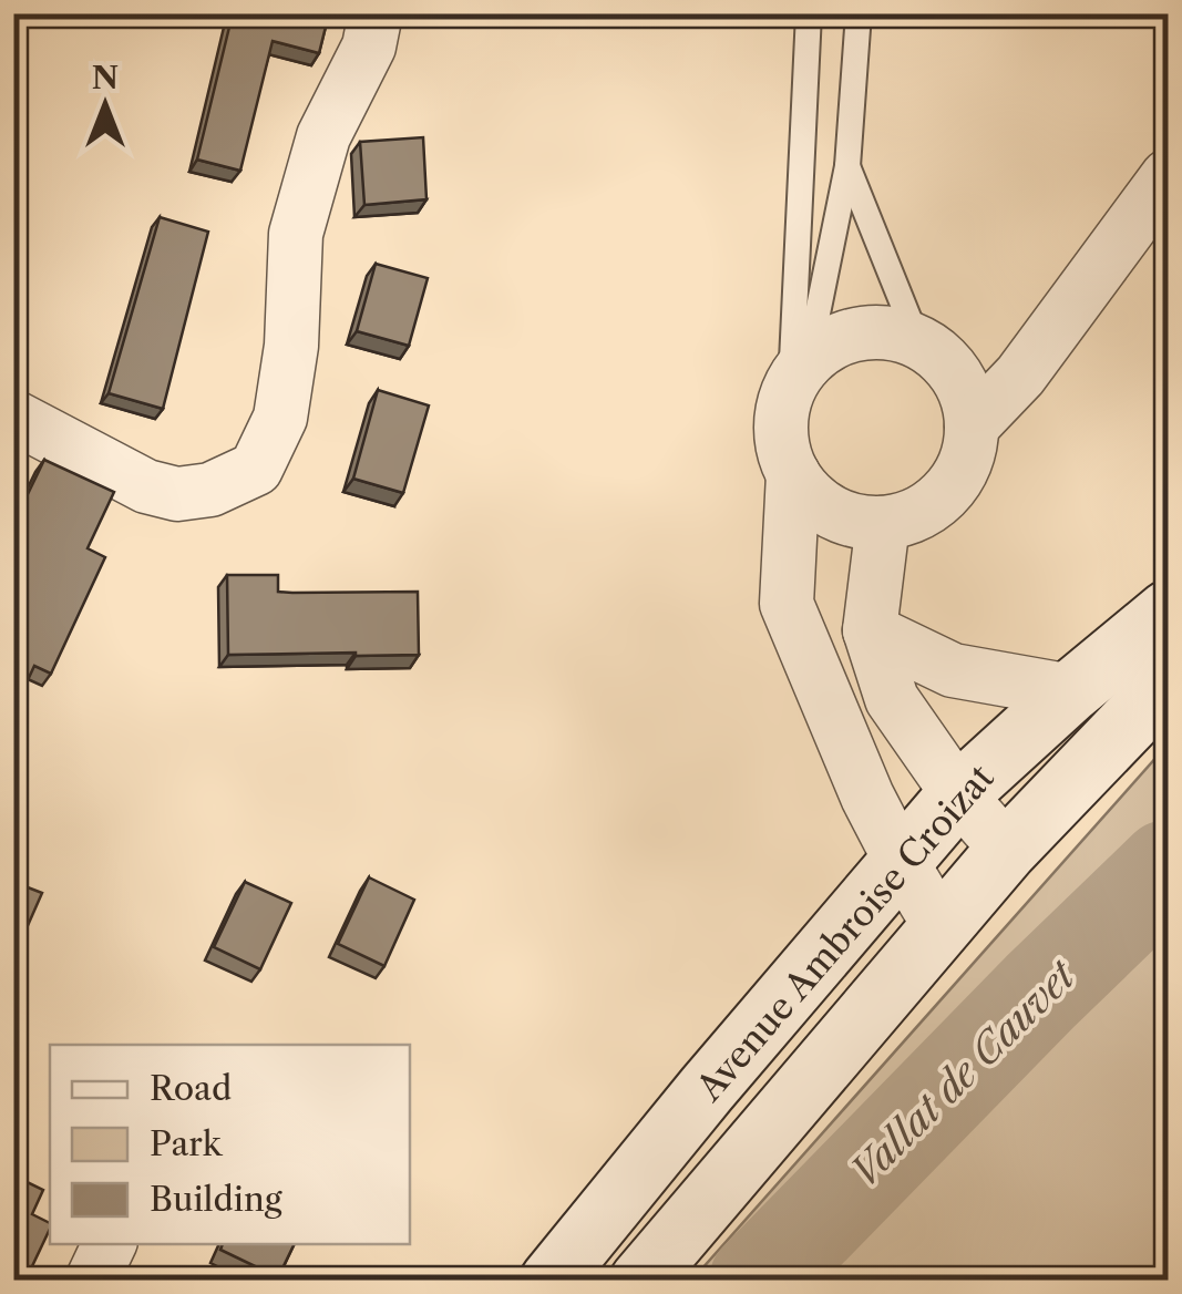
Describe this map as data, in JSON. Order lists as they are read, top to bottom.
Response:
{
  "streets": {
    "main road": ["Avenue Ambroise Croizat"]
  },
  "water": ["Vallat de Cauvet"],
  "legend": ["Road", "Park", "Building"],
  "north": "top"
}
